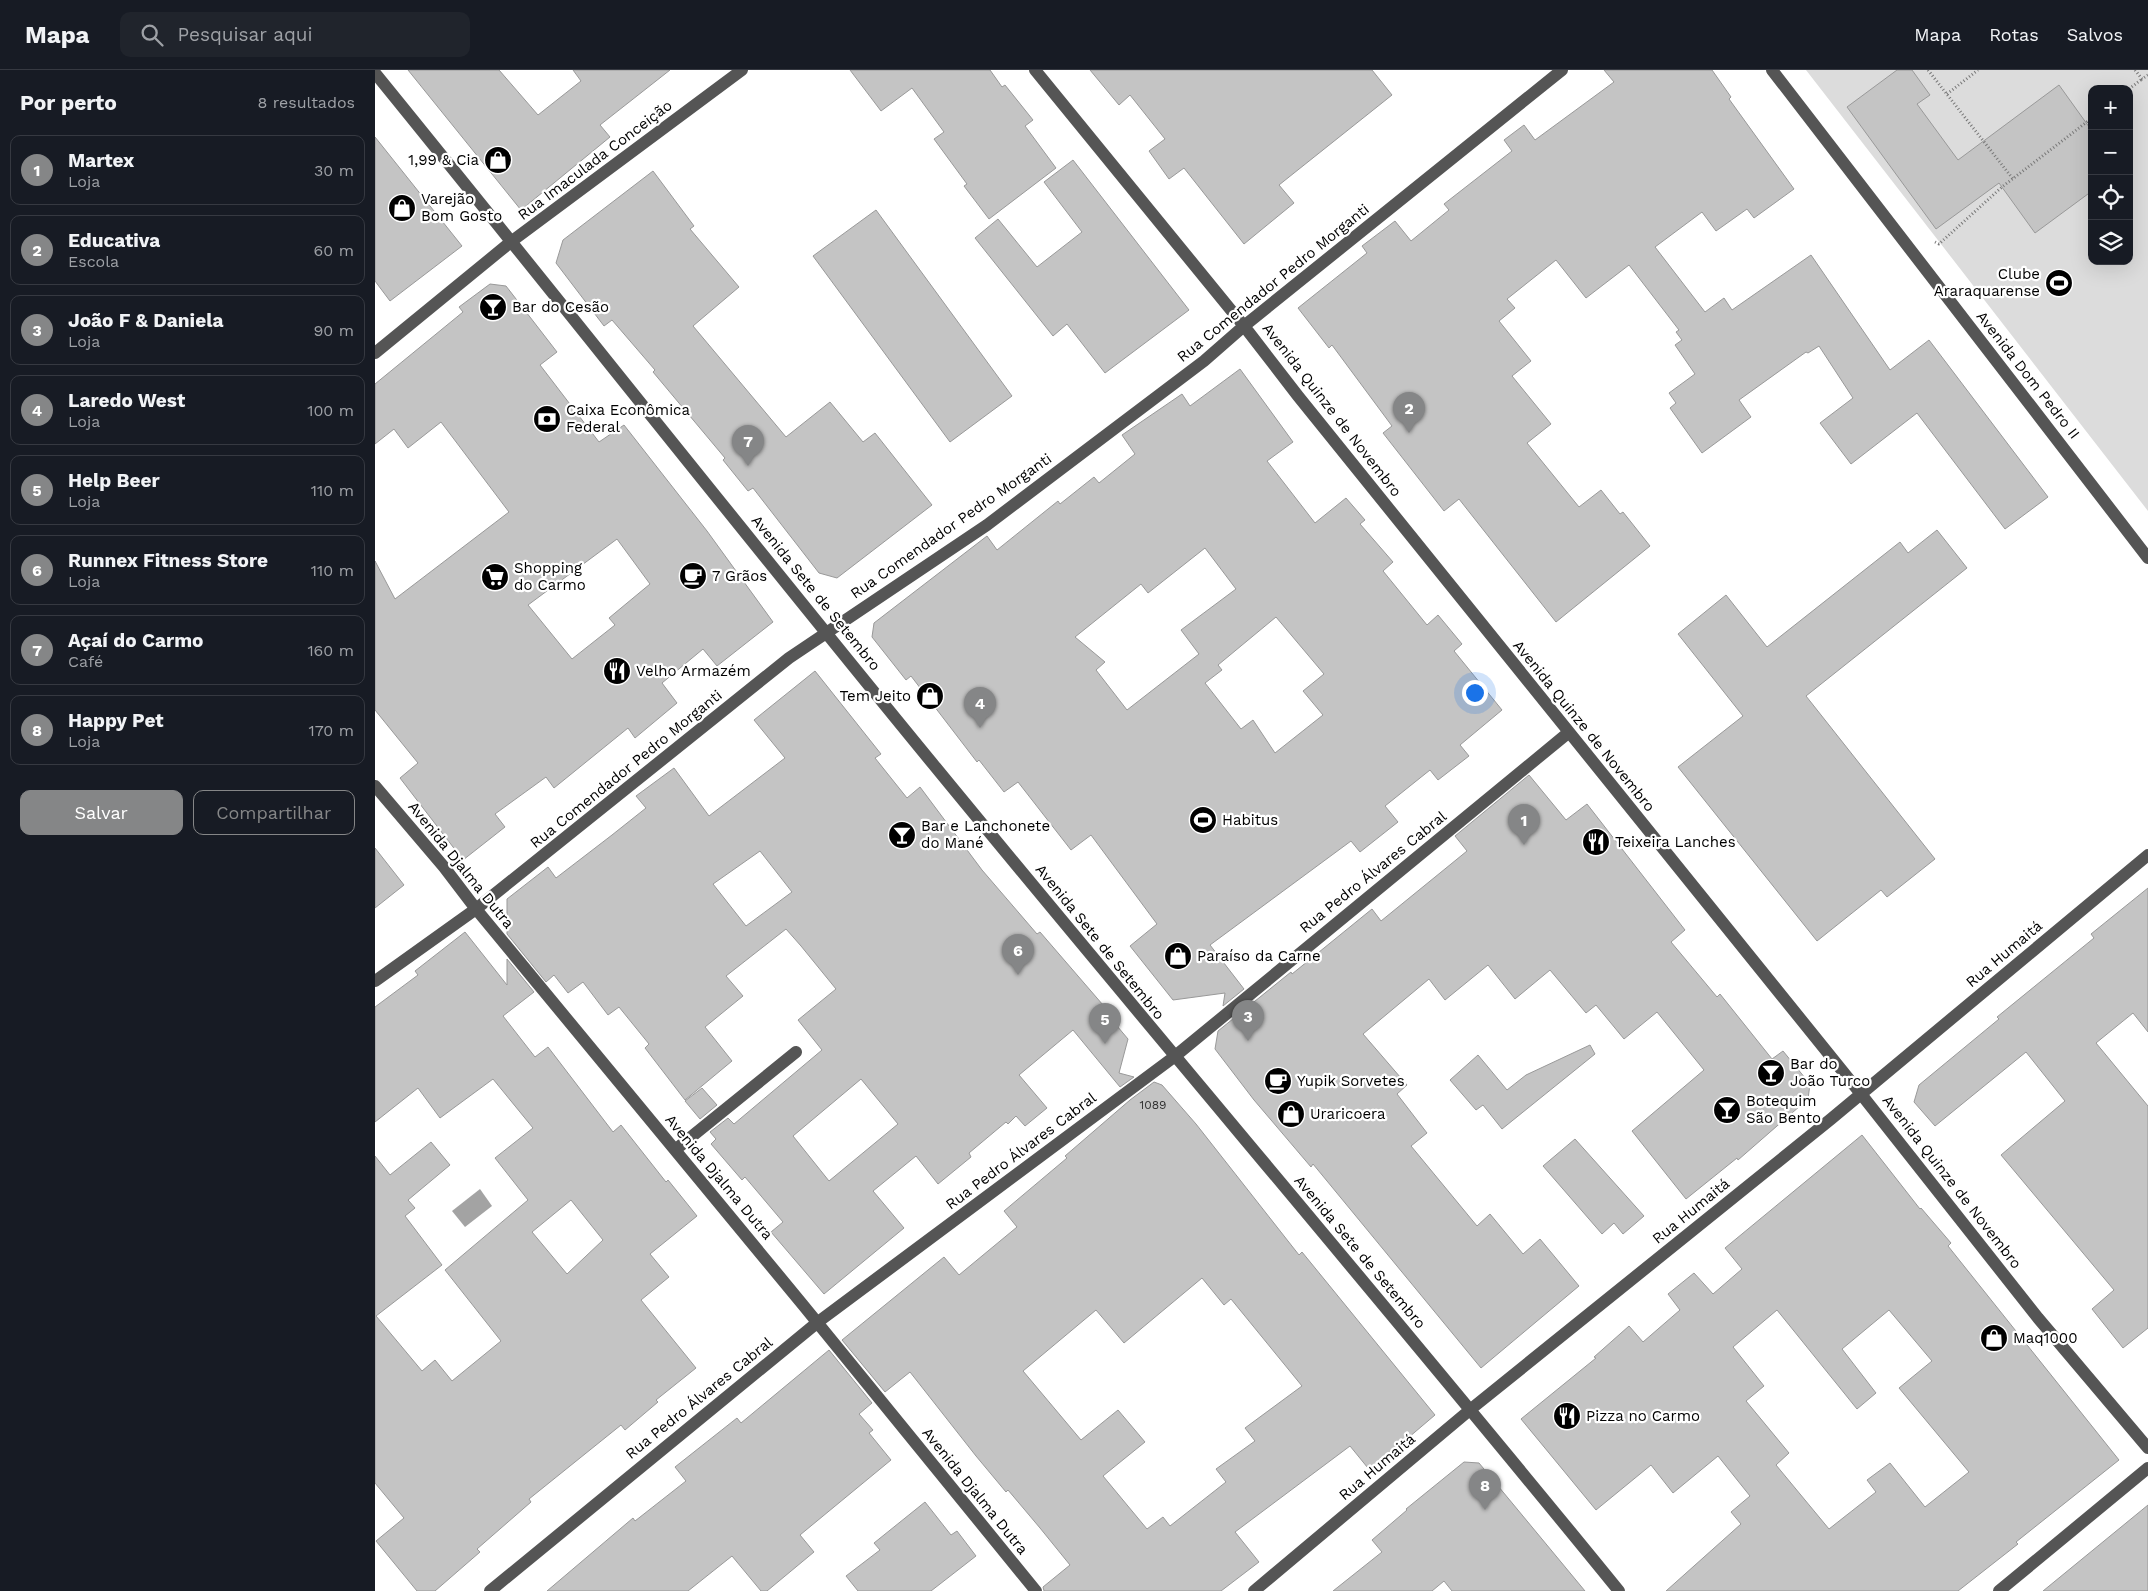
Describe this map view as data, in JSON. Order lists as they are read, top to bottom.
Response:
{
  "streets": {
    "street": [
      "Rua Imaculada Conceição",
      "Rua Comendador Pedro Morganti",
      "Avenida Dom Pedro II",
      "Avenida Quinze de Novembro",
      "Avenida Sete de Setembro",
      "Avenida Djalma Dutra",
      "Rua Pedro Álvares Cabral",
      "Rua Humaitá"
    ]
  },
  "crossings": [
    ["Rua Imaculada Conceição", "Avenida Sete de Setembro"],
    ["Rua Comendador Pedro Morganti", "Avenida Quinze de Novembro"],
    ["Rua Comendador Pedro Morganti", "Avenida Sete de Setembro"],
    ["Rua Comendador Pedro Morganti", "Avenida Djalma Dutra"],
    ["Avenida Quinze de Novembro", "Rua Pedro Álvares Cabral"],
    ["Avenida Quinze de Novembro", "Rua Humaitá"],
    ["Avenida Sete de Setembro", "Rua Pedro Álvares Cabral"],
    ["Avenida Sete de Setembro", "Rua Humaitá"],
    ["Avenida Djalma Dutra", "Rua Pedro Álvares Cabral"]
  ],
  "places": {
    "shop": [
      "1,99 & Cia",
      "Varejão Bom Gosto",
      "Tem Jeito",
      "Paraíso da Carne",
      "Uraricoera",
      "Maq1000"
    ],
    "sports": ["Clube Araraquarense", "Habitus"],
    "bar": [
      "Bar do Cesão",
      "Bar e Lanchonete do Mané",
      "Bar do João Turco",
      "Botequim São Bento"
    ],
    "bank": ["Caixa Econômica Federal"],
    "cafe": ["7 Grãos", "Yupik Sorvetes"],
    "supermarket": ["Shopping do Carmo"],
    "restaurant": ["Velho Armazém", "Teixeira Lanches", "Pizza no Carmo"]
  },
  "house_numbers": ["1089"],
  "page": {
    "header": "Mapa",
    "search": "Pesquisar aqui",
    "nav": ["Mapa", "Rotas", "Salvos"],
    "heading": ["Por perto", "8 resultados"],
    "map_buttons": ["+", "−"],
    "list": [
      {
        "mark": "1",
        "name": "Martex",
        "note": "Loja",
        "value": "30 m"
      },
      {
        "mark": "2",
        "name": "Educativa",
        "note": "Escola",
        "value": "60 m"
      },
      {
        "mark": "3",
        "name": "João F & Daniela",
        "note": "Loja",
        "value": "90 m"
      },
      {
        "mark": "4",
        "name": "Laredo West",
        "note": "Loja",
        "value": "100 m"
      },
      {
        "mark": "5",
        "name": "Help Beer",
        "note": "Loja",
        "value": "110 m"
      },
      {
        "mark": "6",
        "name": "Runnex Fitness Store",
        "note": "Loja",
        "value": "110 m"
      },
      {
        "mark": "7",
        "name": "Açaí do Carmo",
        "note": "Café",
        "value": "160 m"
      },
      {
        "mark": "8",
        "name": "Happy Pet",
        "note": "Loja",
        "value": "170 m"
      }
    ],
    "pins": [
      "2",
      "7",
      "4",
      "1",
      "6",
      "3",
      "5",
      "8"
    ],
    "buttons": ["Salvar", "Compartilhar"]
  }
}
